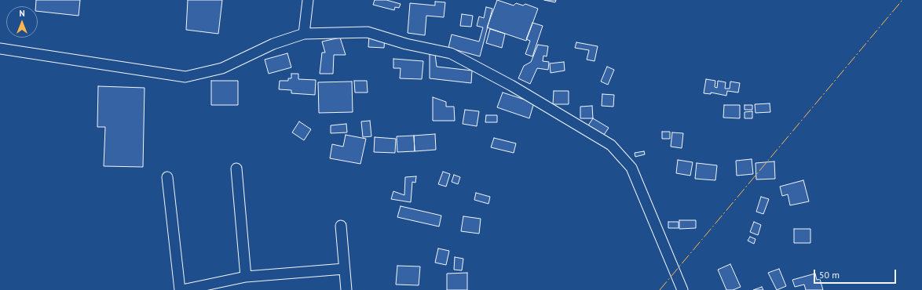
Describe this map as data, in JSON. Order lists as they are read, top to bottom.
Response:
{
  "scale_bar": "50 m",
  "north": "top"
}
